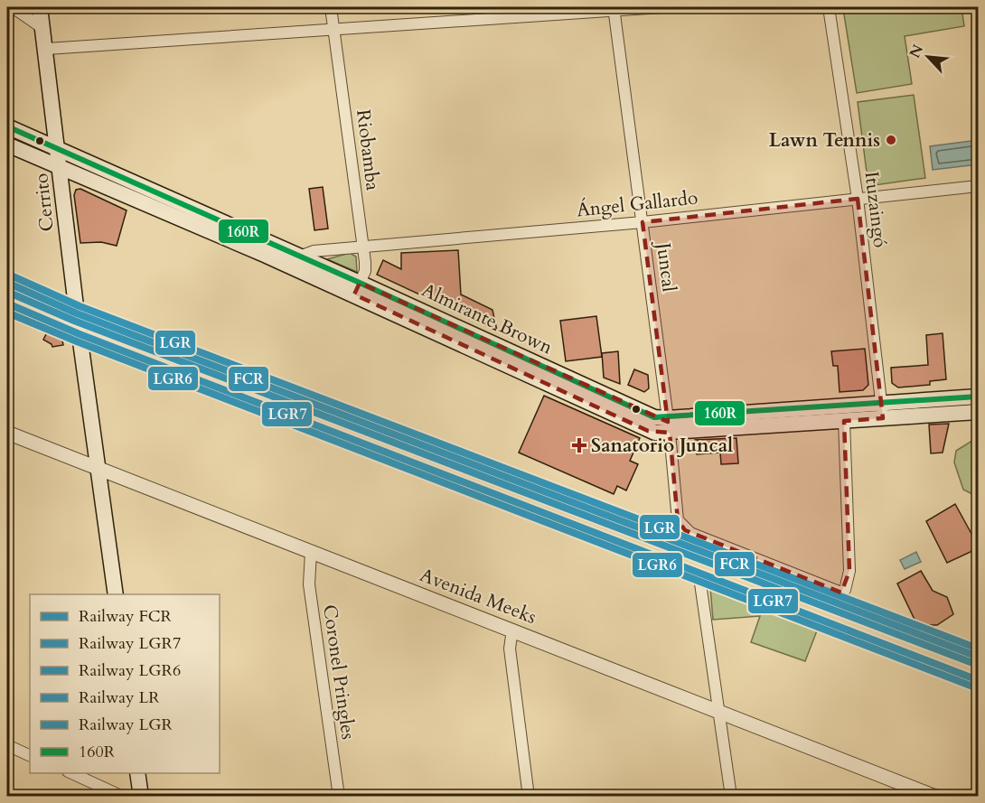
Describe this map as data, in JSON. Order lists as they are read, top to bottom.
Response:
{
  "streets": {
    "main road": ["Cerrito", "Almirante Brown"],
    "street": [
      "Riobamba",
      "Ángel Gallardo",
      "Ituzaingó",
      "Juncal",
      "Avenida Meeks",
      "Coronel Pringles"
    ]
  },
  "crossings": [
    ["Riobamba", "Ángel Gallardo"],
    ["Riobamba", "Almirante Brown"],
    ["Cerrito", "Almirante Brown"],
    ["Cerrito", "Avenida Meeks"],
    ["Ángel Gallardo", "Ituzaingó"],
    ["Ángel Gallardo", "Juncal"],
    ["Ángel Gallardo", "Almirante Brown"],
    ["Ituzaingó", "Almirante Brown"],
    ["Juncal", "Almirante Brown"],
    ["Avenida Meeks", "Coronel Pringles"]
  ],
  "places": {
    "other": ["Lawn Tennis"],
    "health": ["Sanatorio Juncal"]
  },
  "lines": [
    "transit line 160R",
    "rail line LGR",
    "rail line FCR",
    "rail line LR",
    "rail line LGR7",
    "rail line LGR6"
  ],
  "legend": [
    "Railway FCR",
    "Railway LGR7",
    "Railway LGR6",
    "Railway LR",
    "Railway LGR",
    "160R"
  ],
  "north": "top left"
}
